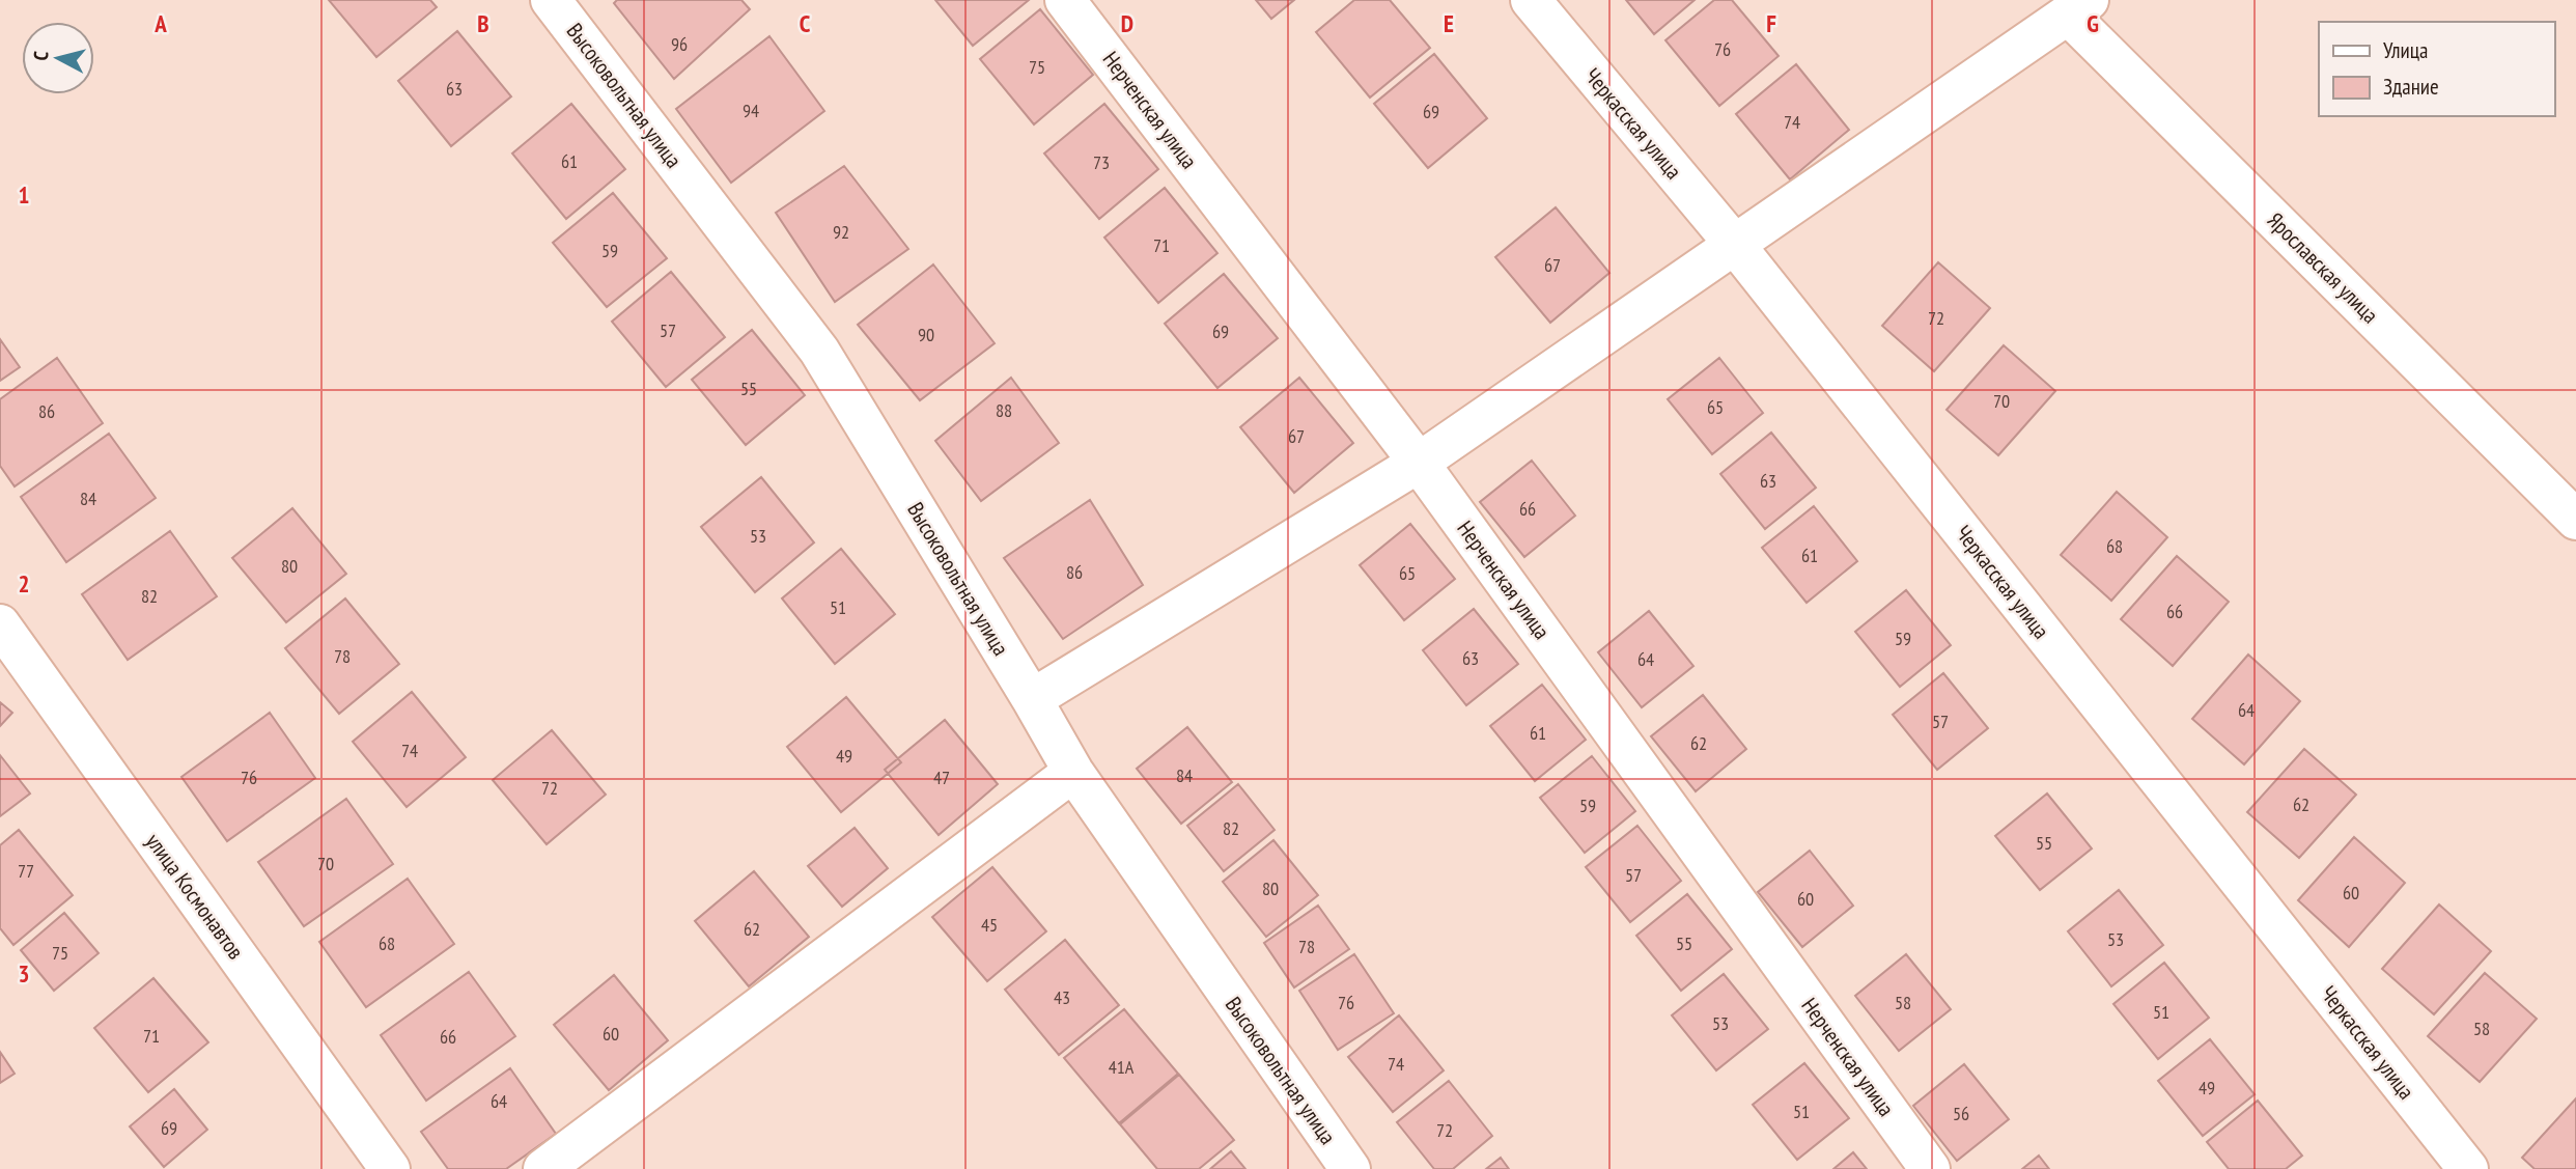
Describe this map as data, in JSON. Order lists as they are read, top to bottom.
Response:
{
  "streets": {
    "street": [
      "Высоковольтная улица",
      "Нерченская улица",
      "Черкасская улица",
      "Ярославская улица",
      "улица Космонавтов"
    ]
  },
  "house_numbers": [
    "96",
    "76",
    "75",
    "63",
    "94",
    "69",
    "74",
    "61",
    "73",
    "92",
    "71",
    "59",
    "67",
    "72",
    "57",
    "69",
    "90",
    "55",
    "70",
    "65",
    "88",
    "86",
    "67",
    "63",
    "84",
    "66",
    "53",
    "68",
    "61",
    "80",
    "86",
    "65",
    "82",
    "51",
    "66",
    "59",
    "78",
    "63",
    "64",
    "64",
    "57",
    "61",
    "62",
    "74",
    "49",
    "84",
    "76",
    "47",
    "72",
    "62",
    "59",
    "82",
    "55",
    "70",
    "77",
    "57",
    "80",
    "60",
    "60",
    "45",
    "62",
    "53",
    "68",
    "55",
    "78",
    "75",
    "43",
    "76",
    "58",
    "51",
    "53",
    "58",
    "60",
    "71",
    "66",
    "74",
    "41А",
    "49",
    "64",
    "51",
    "56",
    "69",
    "72"
  ],
  "legend": ["Улица", "Здание"],
  "north": "left",
  "grid": {
    "columns": [
      "A",
      "B",
      "C",
      "D",
      "E",
      "F",
      "G"
    ],
    "rows": ["1", "2", "3"]
  }
}
